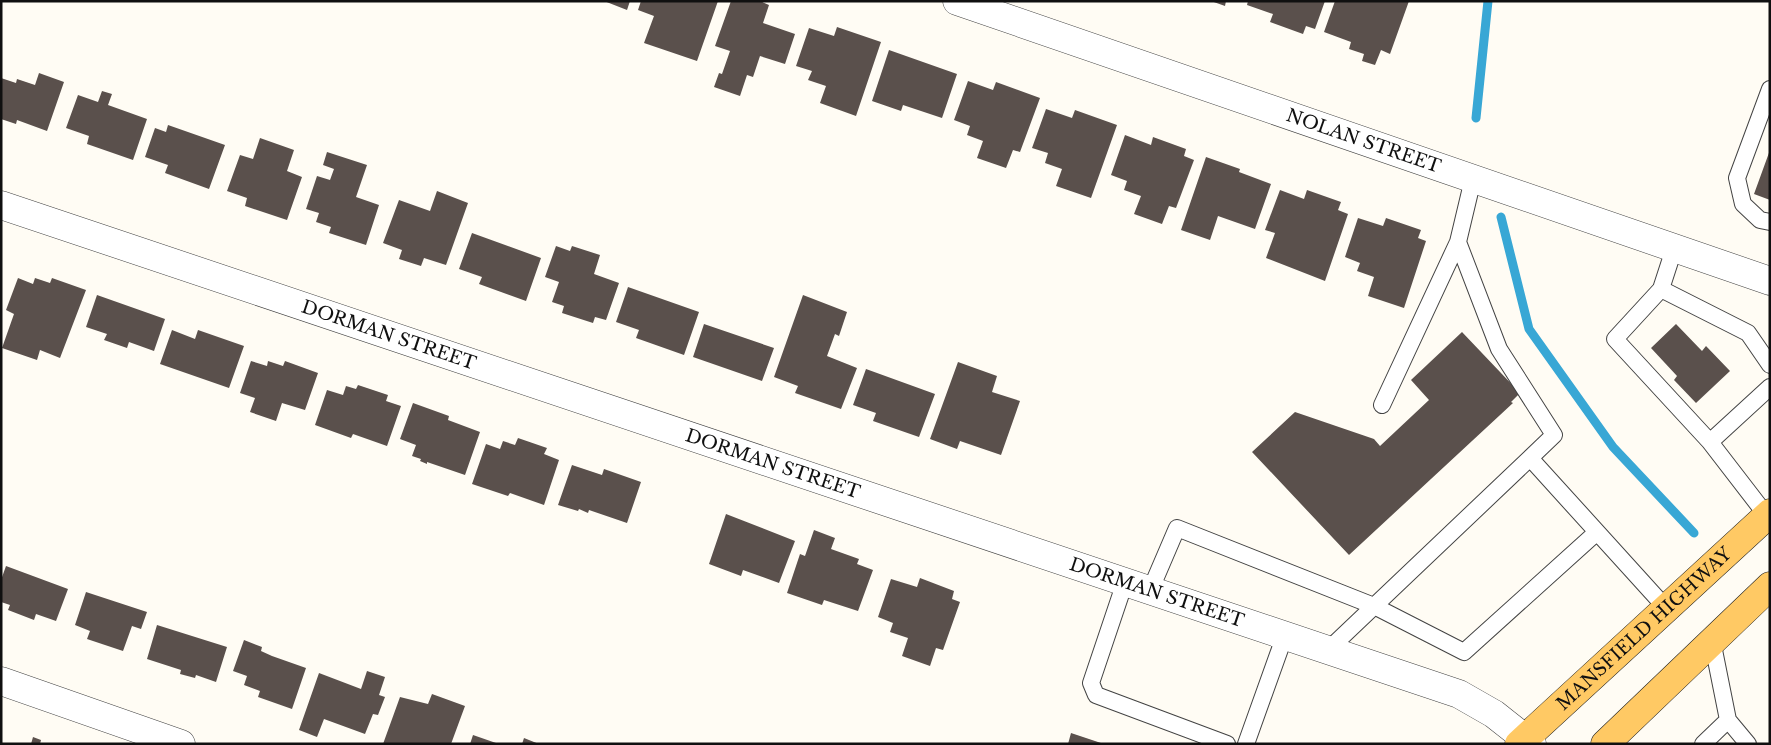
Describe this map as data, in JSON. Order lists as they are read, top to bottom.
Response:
{
  "streets": {
    "main road": ["MANSFIELD HIGHWAY"],
    "street": ["NOLAN STREET", "DORMAN STREET"]
  },
  "crossings": [
    ["DORMAN STREET", "MANSFIELD HIGHWAY"]
  ]
}
